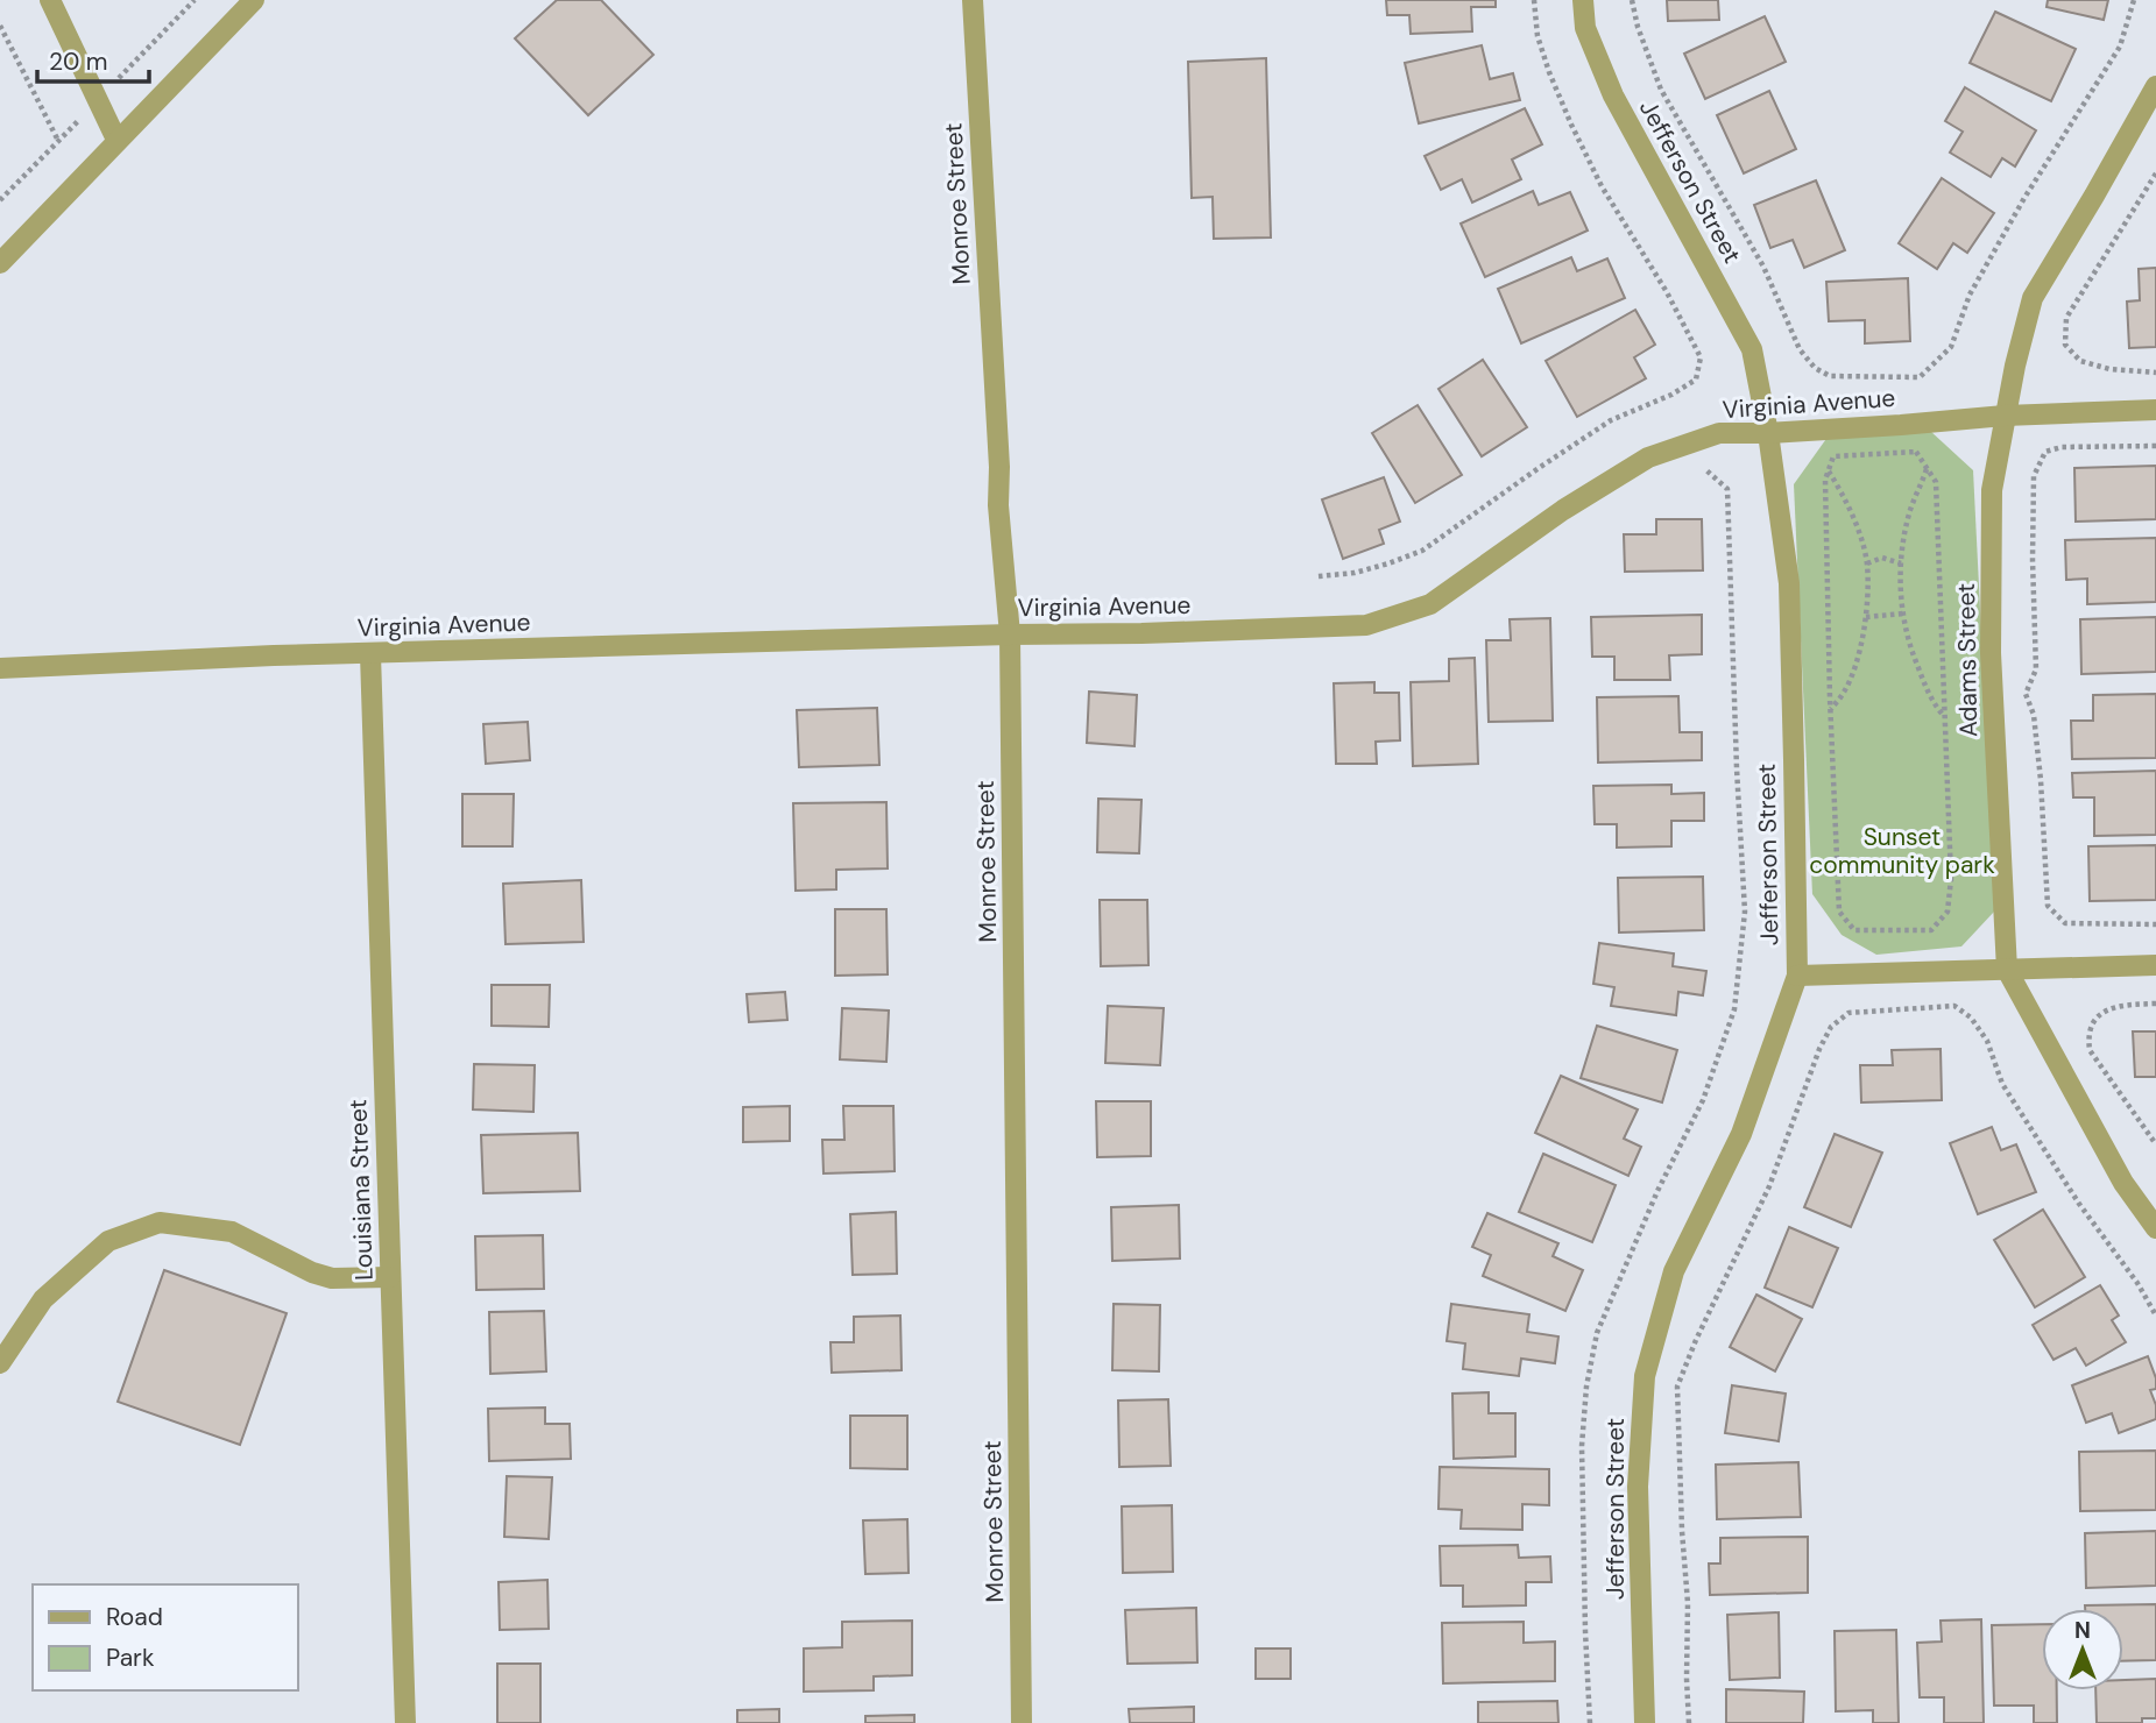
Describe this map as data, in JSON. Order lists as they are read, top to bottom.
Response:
{
  "streets": {
    "street": [
      "Jefferson Street",
      "Monroe Street",
      "Virginia Avenue",
      "Adams Street",
      "Louisiana Street"
    ]
  },
  "crossings": [
    ["Jefferson Street", "Virginia Avenue"],
    ["Monroe Street", "Virginia Avenue"],
    ["Virginia Avenue", "Adams Street"],
    ["Virginia Avenue", "Louisiana Street"]
  ],
  "parks": ["Sunset community park"],
  "legend": ["Road", "Park"],
  "scale_bar": "20 m",
  "north": "top"
}
